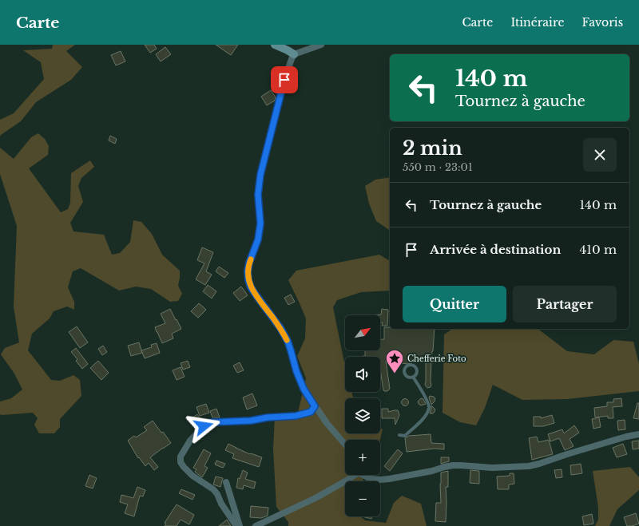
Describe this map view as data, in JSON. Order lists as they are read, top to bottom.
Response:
{
  "places": {
    "place": ["Chefferie Foto"]
  },
  "north": "top right",
  "page": {
    "header": "Carte",
    "nav": ["Carte", "Itinéraire", "Favoris"],
    "turn": ["140 m", "Tournez à gauche"],
    "heading": ["2 min", "550 m · 23:01"],
    "list": [
      {
        "name": "Tournez à gauche",
        "value": "140 m"
      },
      {
        "name": "Arrivée à destination",
        "value": "410 m"
      }
    ],
    "buttons": ["Quitter", "Partager"],
    "map_buttons": ["+", "−"]
  }
}
